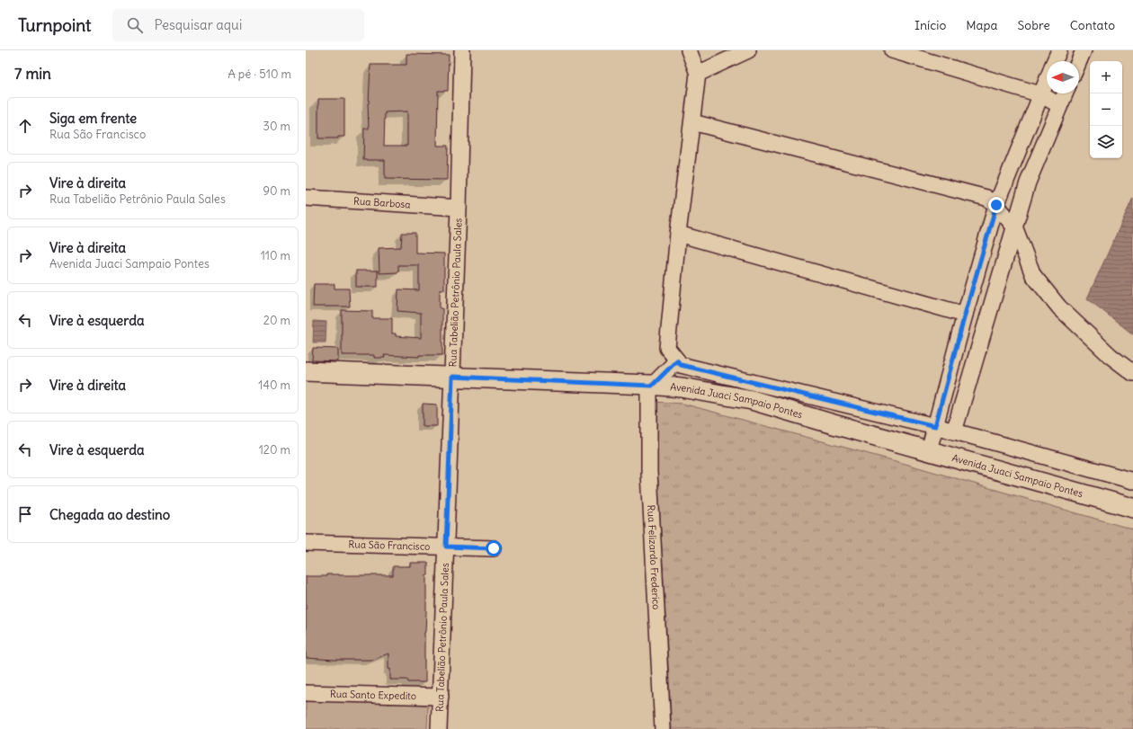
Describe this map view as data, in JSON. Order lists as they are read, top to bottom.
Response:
{
  "streets": {
    "main road": ["Avenida Juaci Sampaio Pontes"],
    "street": [
      "Rua Barbosa",
      "Rua Tabelião Petrônio Paula Sales",
      "Rua São Francisco",
      "Rua Felizardo Frederico",
      "Rua Santo Expedito"
    ]
  },
  "crossings": [
    ["Rua Barbosa", "Rua Tabelião Petrônio Paula Sales"],
    ["Rua Tabelião Petrônio Paula Sales", "Avenida Juaci Sampaio Pontes"],
    ["Rua Tabelião Petrônio Paula Sales", "Rua São Francisco"],
    ["Rua Tabelião Petrônio Paula Sales", "Rua Santo Expedito"],
    ["Avenida Juaci Sampaio Pontes", "Rua Felizardo Frederico"]
  ],
  "north": "left",
  "page": {
    "header": "Turnpoint",
    "search": "Pesquisar aqui",
    "nav": [
      "Início",
      "Mapa",
      "Sobre",
      "Contato"
    ],
    "heading": ["7 min", "A pé · 510 m"],
    "map_buttons": ["+", "−"],
    "list": [
      ["Siga em frente", "Rua São Francisco", "30 m"],
      ["Vire à direita", "Rua Tabelião Petrônio Paula Sales", "90 m"],
      ["Vire à direita", "Avenida Juaci Sampaio Pontes", "110 m"],
      ["Vire à esquerda", "20 m"],
      ["Vire à direita", "140 m"],
      ["Vire à esquerda", "120 m"],
      "Chegada ao destino"
    ]
  }
}
